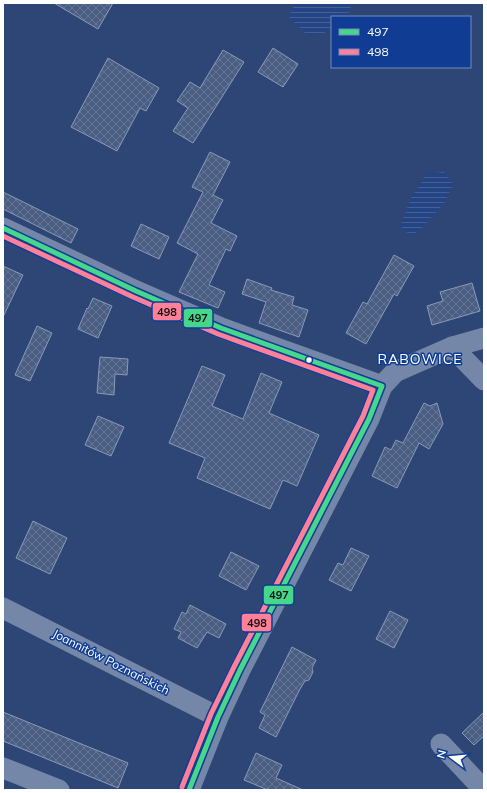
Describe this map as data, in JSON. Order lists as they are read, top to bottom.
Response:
{
  "streets": {
    "street": ["Joannitów Poznańskich"]
  },
  "districts": ["RABOWICE"],
  "lines": ["transit line 497", "transit line 498"],
  "legend": ["497", "498"],
  "north": "left"
}
